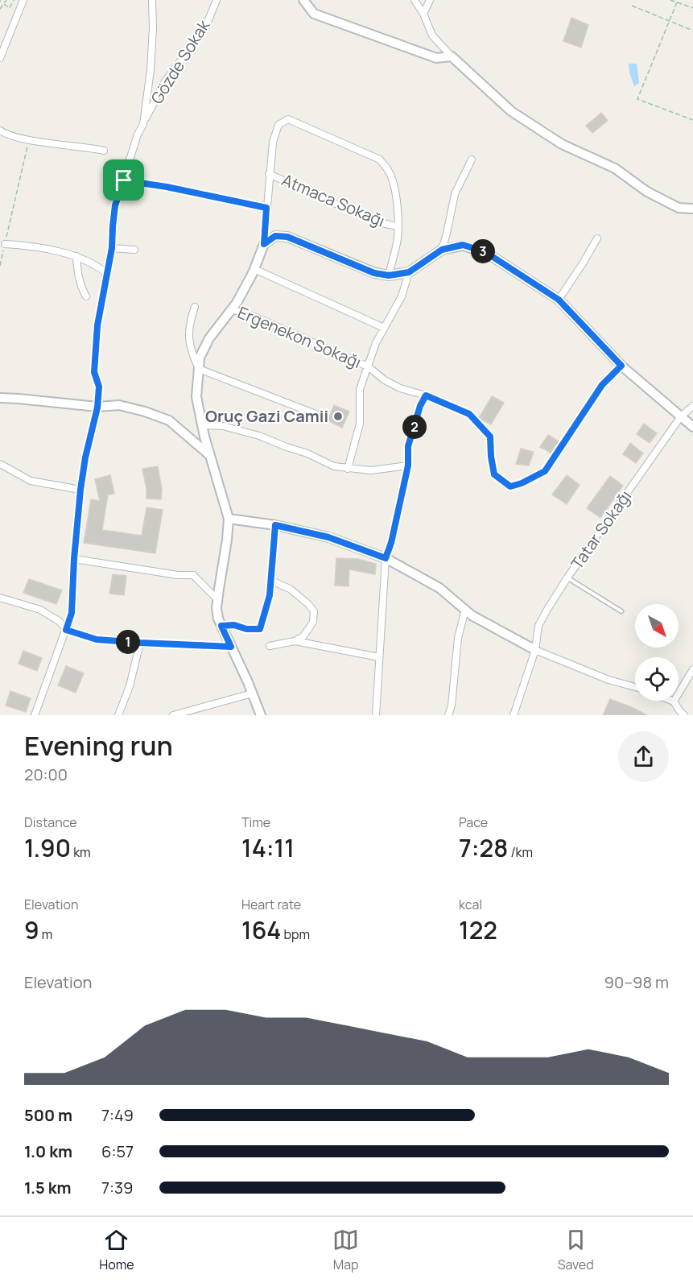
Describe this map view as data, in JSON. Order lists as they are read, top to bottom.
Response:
{
  "streets": {
    "street": [
      "Gözde Sokak",
      "Atmaca Sokağı",
      "Ergenekon Sokağı",
      "Tatar Sokağı"
    ]
  },
  "places": ["Oruç Gazi Camii"],
  "north": "bottom right",
  "page": {
    "pins": ["3", "2", "1"],
    "heading": ["Evening run", "20:00"],
    "stats": [
      ["Distance", "1.90 km"],
      ["Time", "14:11"],
      ["Pace", "7:28 /km"],
      ["Elevation", "9 m"],
      ["Heart rate", "164 bpm"],
      ["kcal", "122"]
    ],
    "chart": ["Elevation", "90–98 m"],
    "list": [
      {
        "name": "500 m",
        "note": "7:49"
      },
      {
        "name": "1.0 km",
        "note": "6:57"
      },
      {
        "name": "1.5 km",
        "note": "7:39"
      }
    ],
    "tabs": ["Home", "Map", "Saved"]
  }
}
